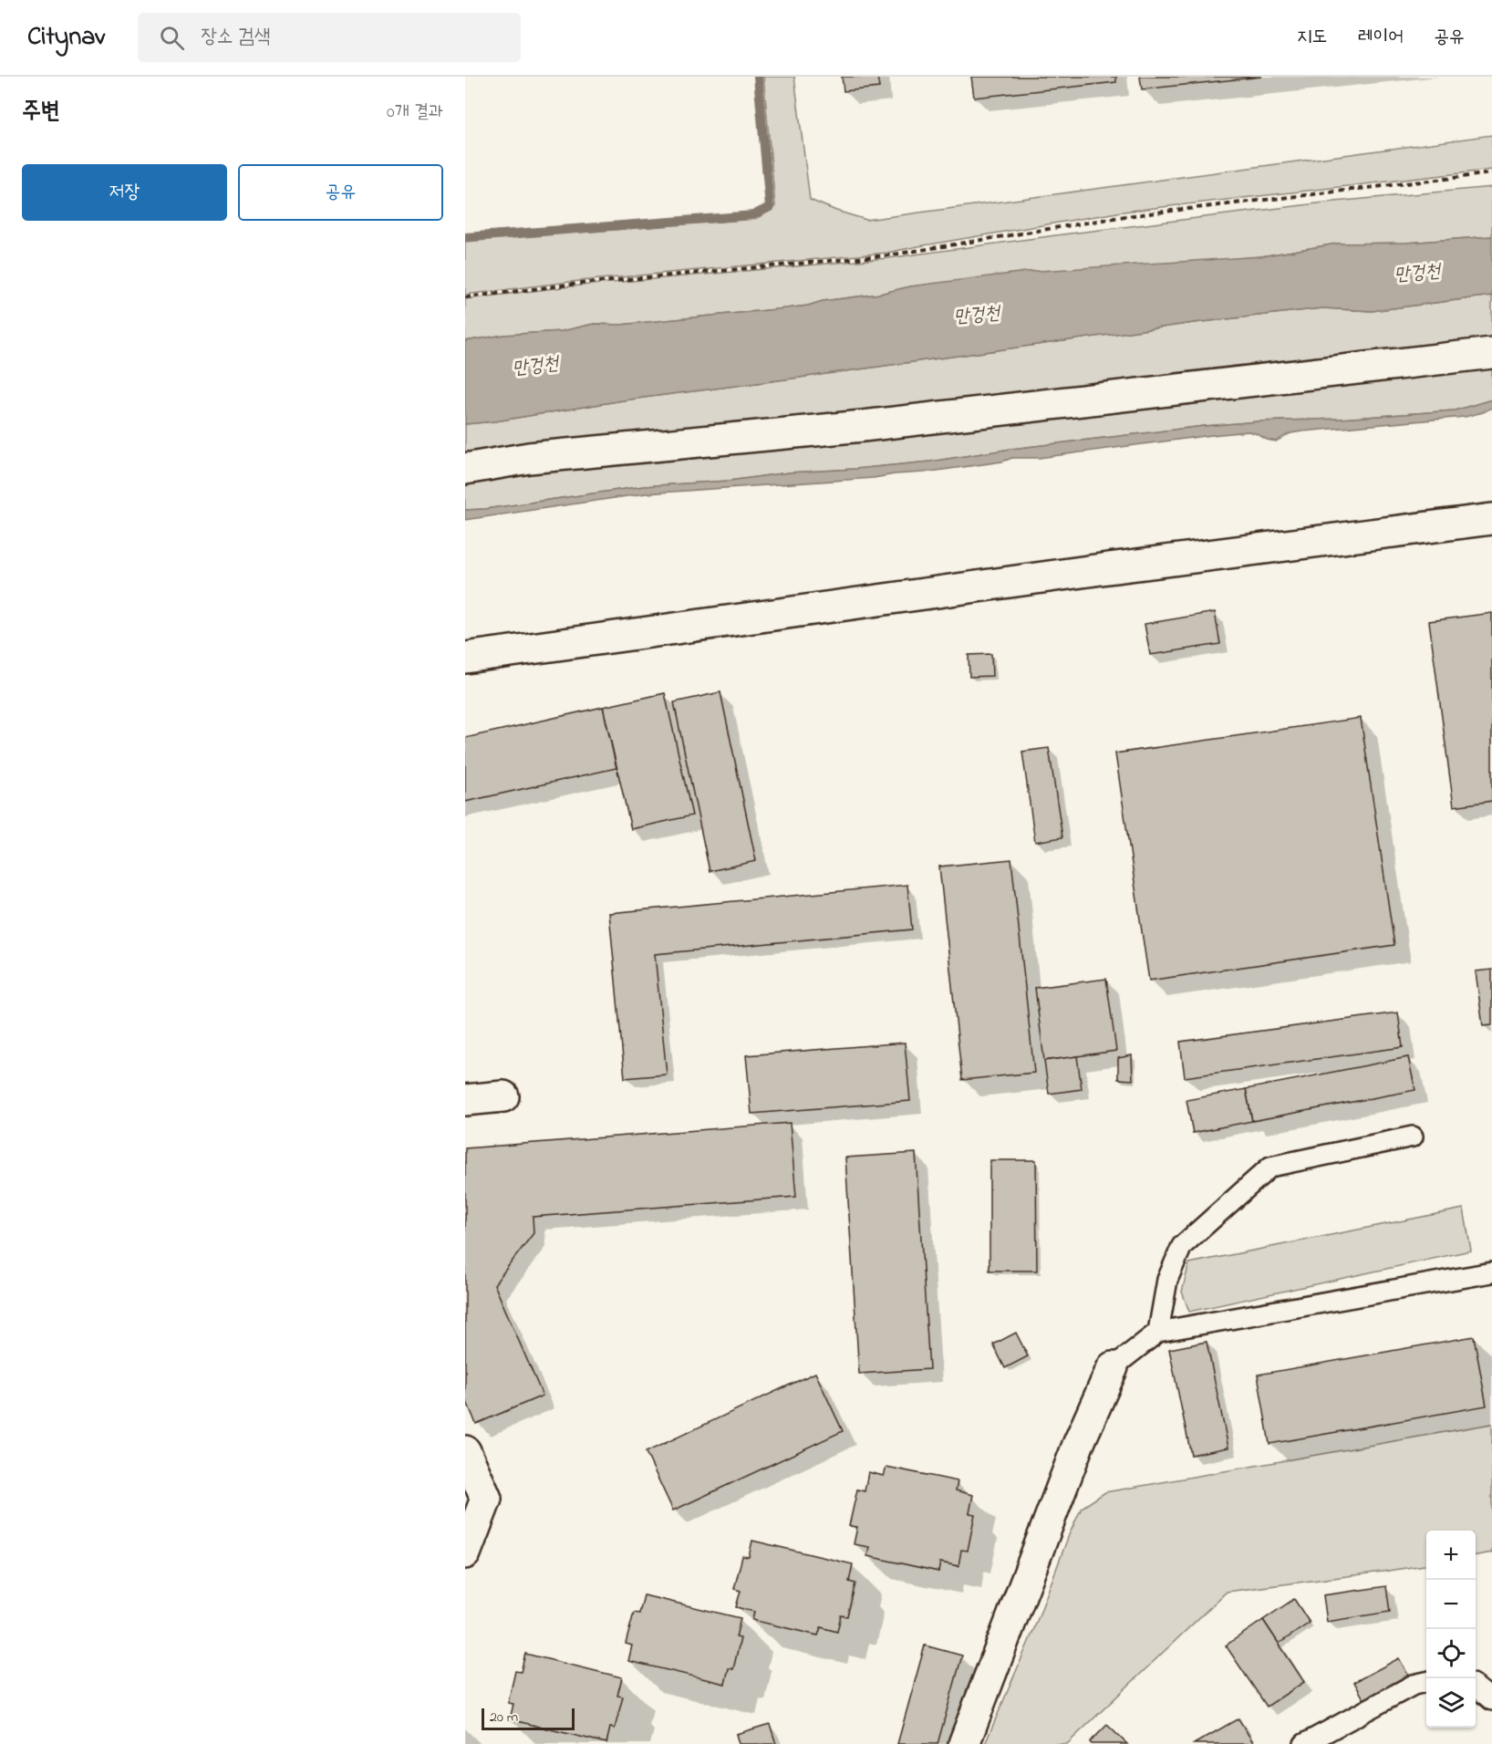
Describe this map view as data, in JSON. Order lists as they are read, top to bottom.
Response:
{
  "water": ["만겅천"],
  "scale_bar": "20 m",
  "page": {
    "header": "Citynav",
    "search": "장소 검색",
    "nav": ["지도", "레이어", "공유"],
    "heading": ["주변", "0개 결과"],
    "buttons": ["저장", "공유"],
    "map_buttons": ["+", "−"],
    "scale": "20 m"
  }
}
